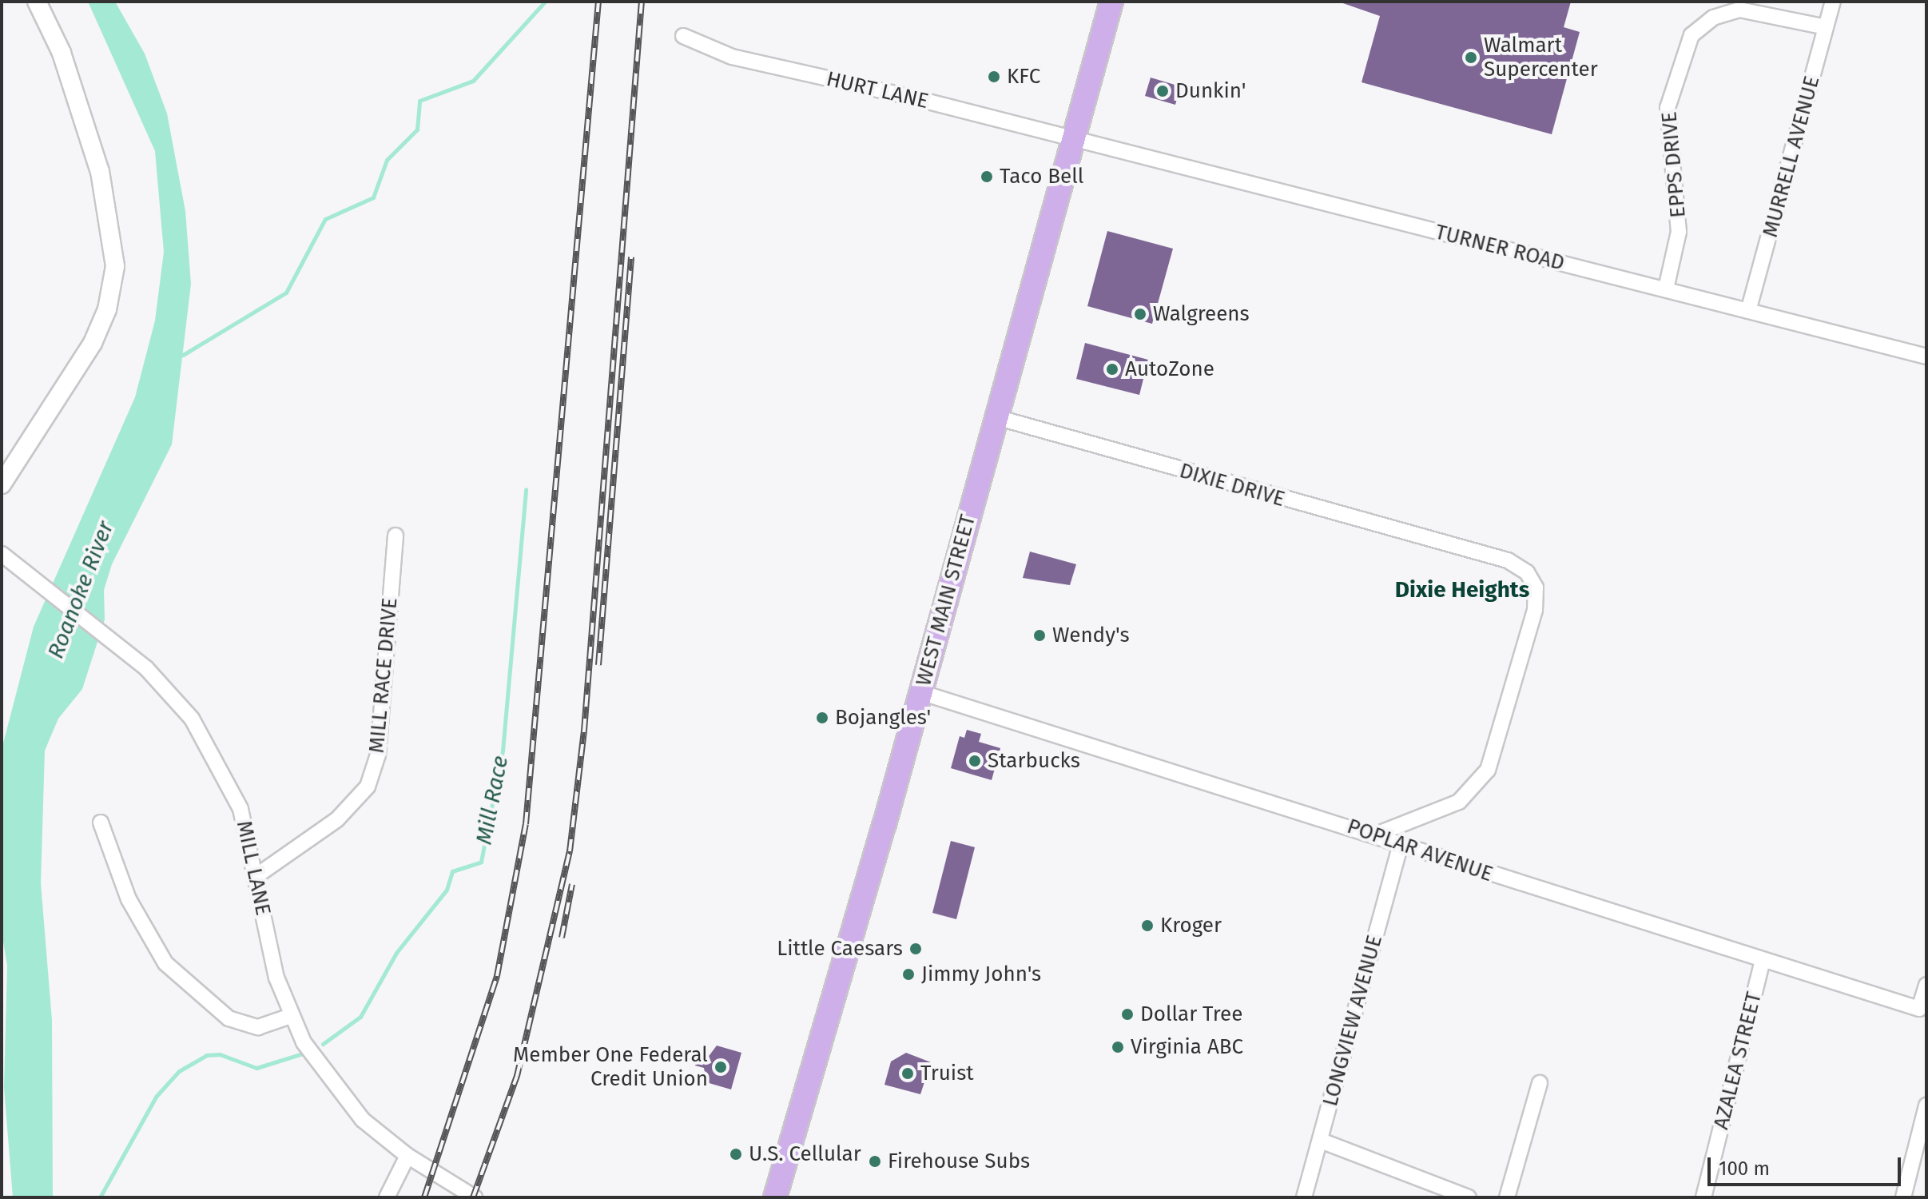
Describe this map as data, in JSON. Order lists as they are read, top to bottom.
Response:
{
  "streets": {
    "main road": ["WEST MAIN STREET"],
    "street": [
      "HURT LANE",
      "MURRELL AVENUE",
      "EPPS DRIVE",
      "TURNER ROAD",
      "DIXIE DRIVE",
      "MILL RACE DRIVE",
      "POPLAR AVENUE",
      "MILL LANE",
      "LONGVIEW AVENUE",
      "AZALEA STREET"
    ]
  },
  "crossings": [
    ["HURT LANE", "TURNER ROAD"],
    ["HURT LANE", "WEST MAIN STREET"],
    ["MURRELL AVENUE", "EPPS DRIVE"],
    ["MURRELL AVENUE", "TURNER ROAD"],
    ["EPPS DRIVE", "TURNER ROAD"],
    ["TURNER ROAD", "WEST MAIN STREET"],
    ["DIXIE DRIVE", "WEST MAIN STREET"],
    ["DIXIE DRIVE", "POPLAR AVENUE"],
    ["WEST MAIN STREET", "POPLAR AVENUE"],
    ["MILL RACE DRIVE", "MILL LANE"],
    ["POPLAR AVENUE", "LONGVIEW AVENUE"],
    ["POPLAR AVENUE", "AZALEA STREET"]
  ],
  "districts": ["Dixie Heights"],
  "water": ["Roanoke River", "Mill Race"],
  "places": [
    "Walmart Supercenter",
    "KFC",
    "Dunkin'",
    "Taco Bell",
    "Walgreens",
    "AutoZone",
    "Wendy's",
    "Bojangles'",
    "Starbucks",
    "Kroger",
    "Little Caesars",
    "Jimmy John's",
    "Dollar Tree",
    "Virginia ABC",
    "Member One Federal Credit Union",
    "Truist",
    "U.S. Cellular",
    "Firehouse Subs"
  ],
  "scale_bar": "100 m"
}
